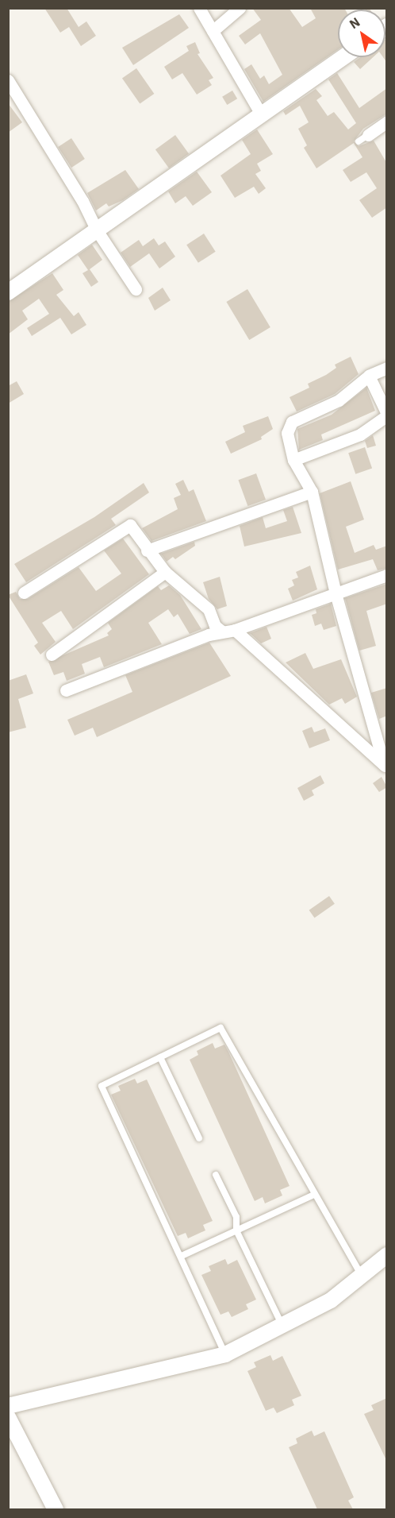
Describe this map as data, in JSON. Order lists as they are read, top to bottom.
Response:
{
  "north": "top left"
}
